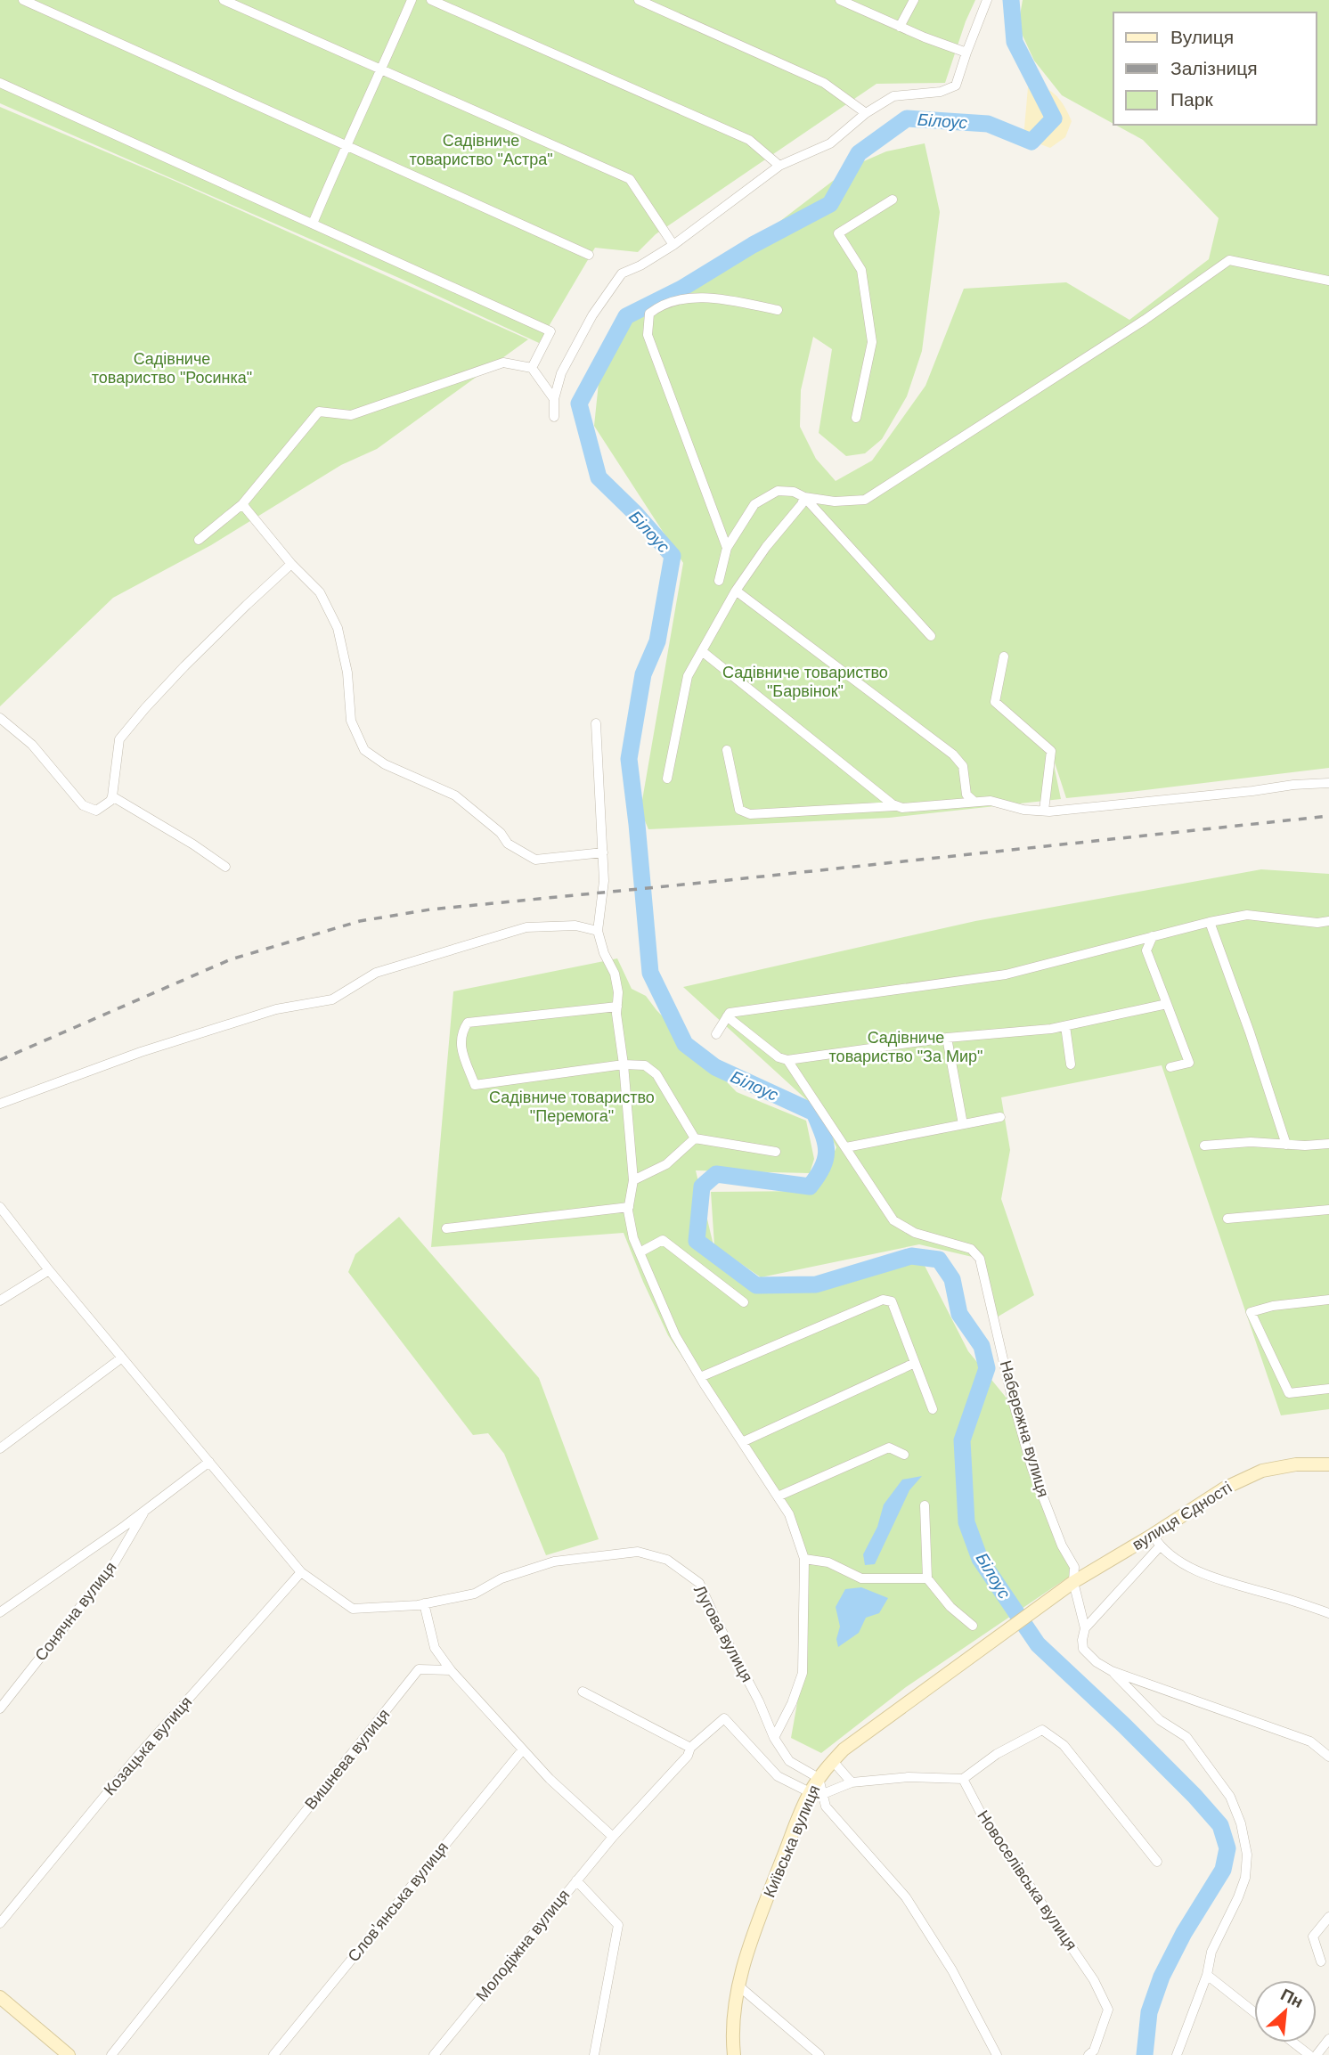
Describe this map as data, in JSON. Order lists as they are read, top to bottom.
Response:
{
  "streets": {
    "main road": ["вулиця Єдності", "Київська вулиця"],
    "street": [
      "Набережна вулиця",
      "Сонячна вулиця",
      "Лугова вулиця",
      "Козацька вулиця",
      "Вишнева вулиця",
      "Новоселівська вулиця",
      "Словʼянська вулиця",
      "Молодіжна вулиця"
    ]
  },
  "crossings": [
    ["Набережна вулиця", "вулиця Єдності"],
    ["вулиця Єдності", "Київська вулиця"],
    ["Сонячна вулиця", "Лугова вулиця"],
    ["Лугова вулиця", "Козацька вулиця"],
    ["Лугова вулиця", "Київська вулиця"],
    ["Київська вулиця", "Молодіжна вулиця"]
  ],
  "water": ["Білоус"],
  "parks": [
    "Садівниче товариство \"Астра\"",
    "Садівниче товариство \"Росинка\"",
    "Садівниче товариство \"Барвінок\"",
    "Садівниче товариство \"За Мир\"",
    "Садівниче товариство \"Перемога\""
  ],
  "legend": ["Вулиця", "Залізниця", "Парк"],
  "north": "top right"
}
